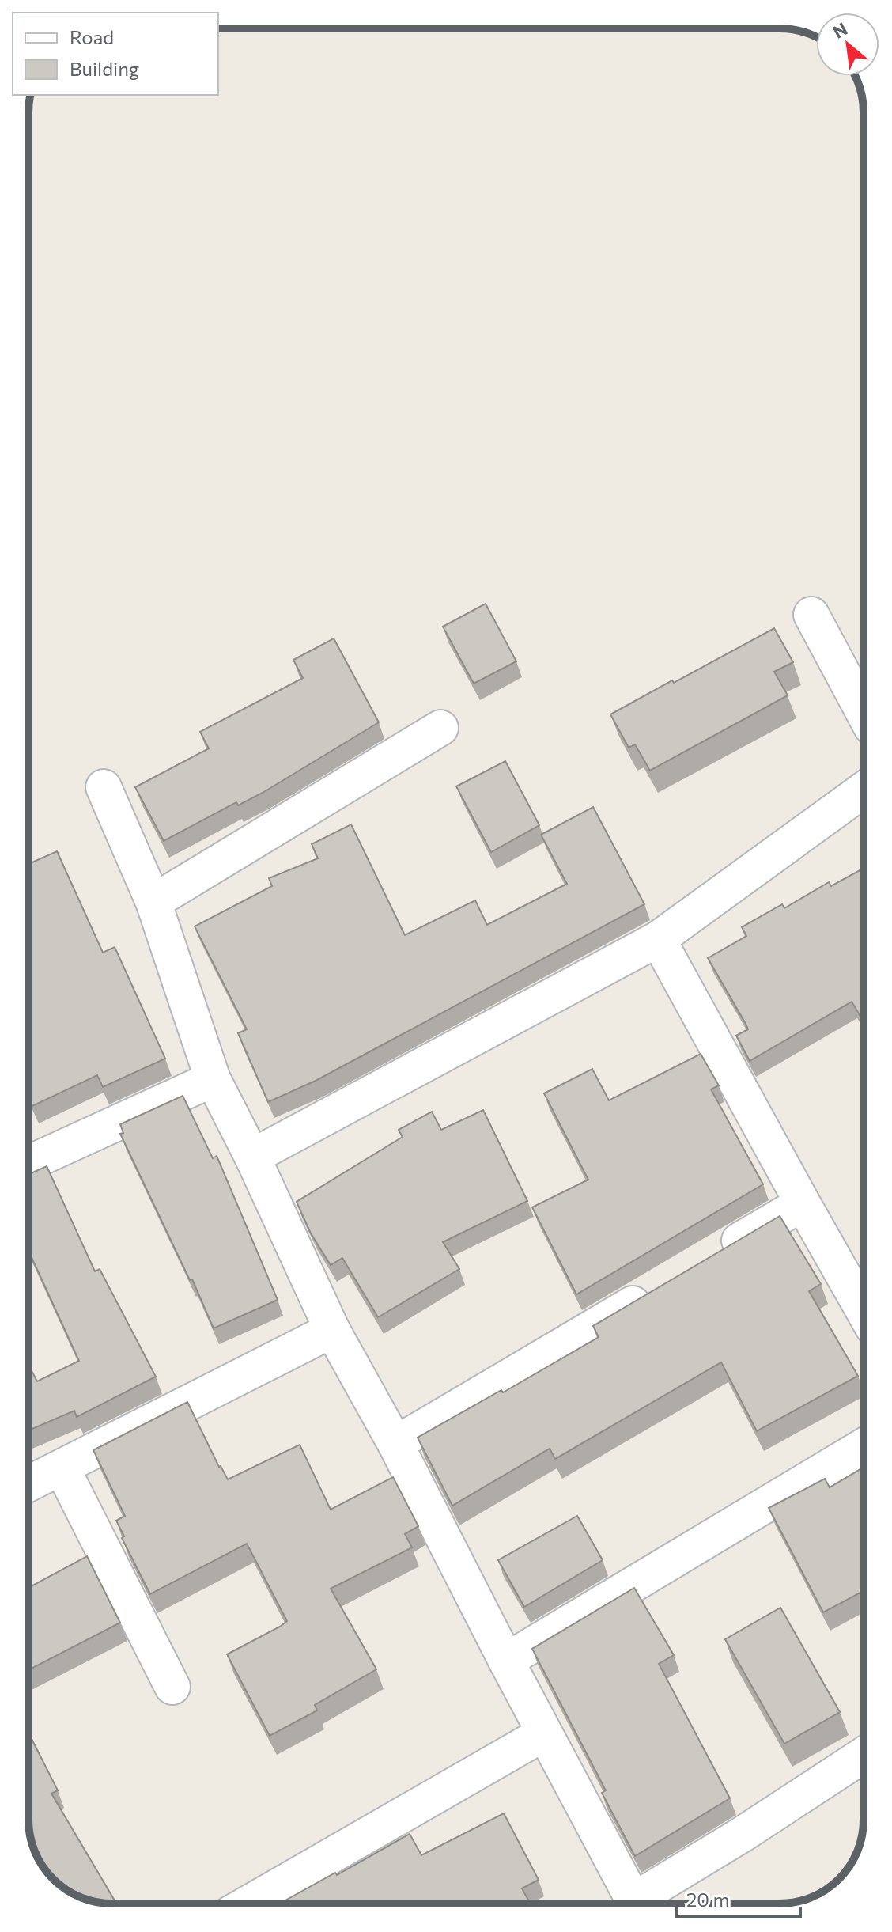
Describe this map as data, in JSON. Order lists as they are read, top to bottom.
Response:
{
  "legend": ["Road", "Building"],
  "scale_bar": "20 m",
  "north": "top left"
}
